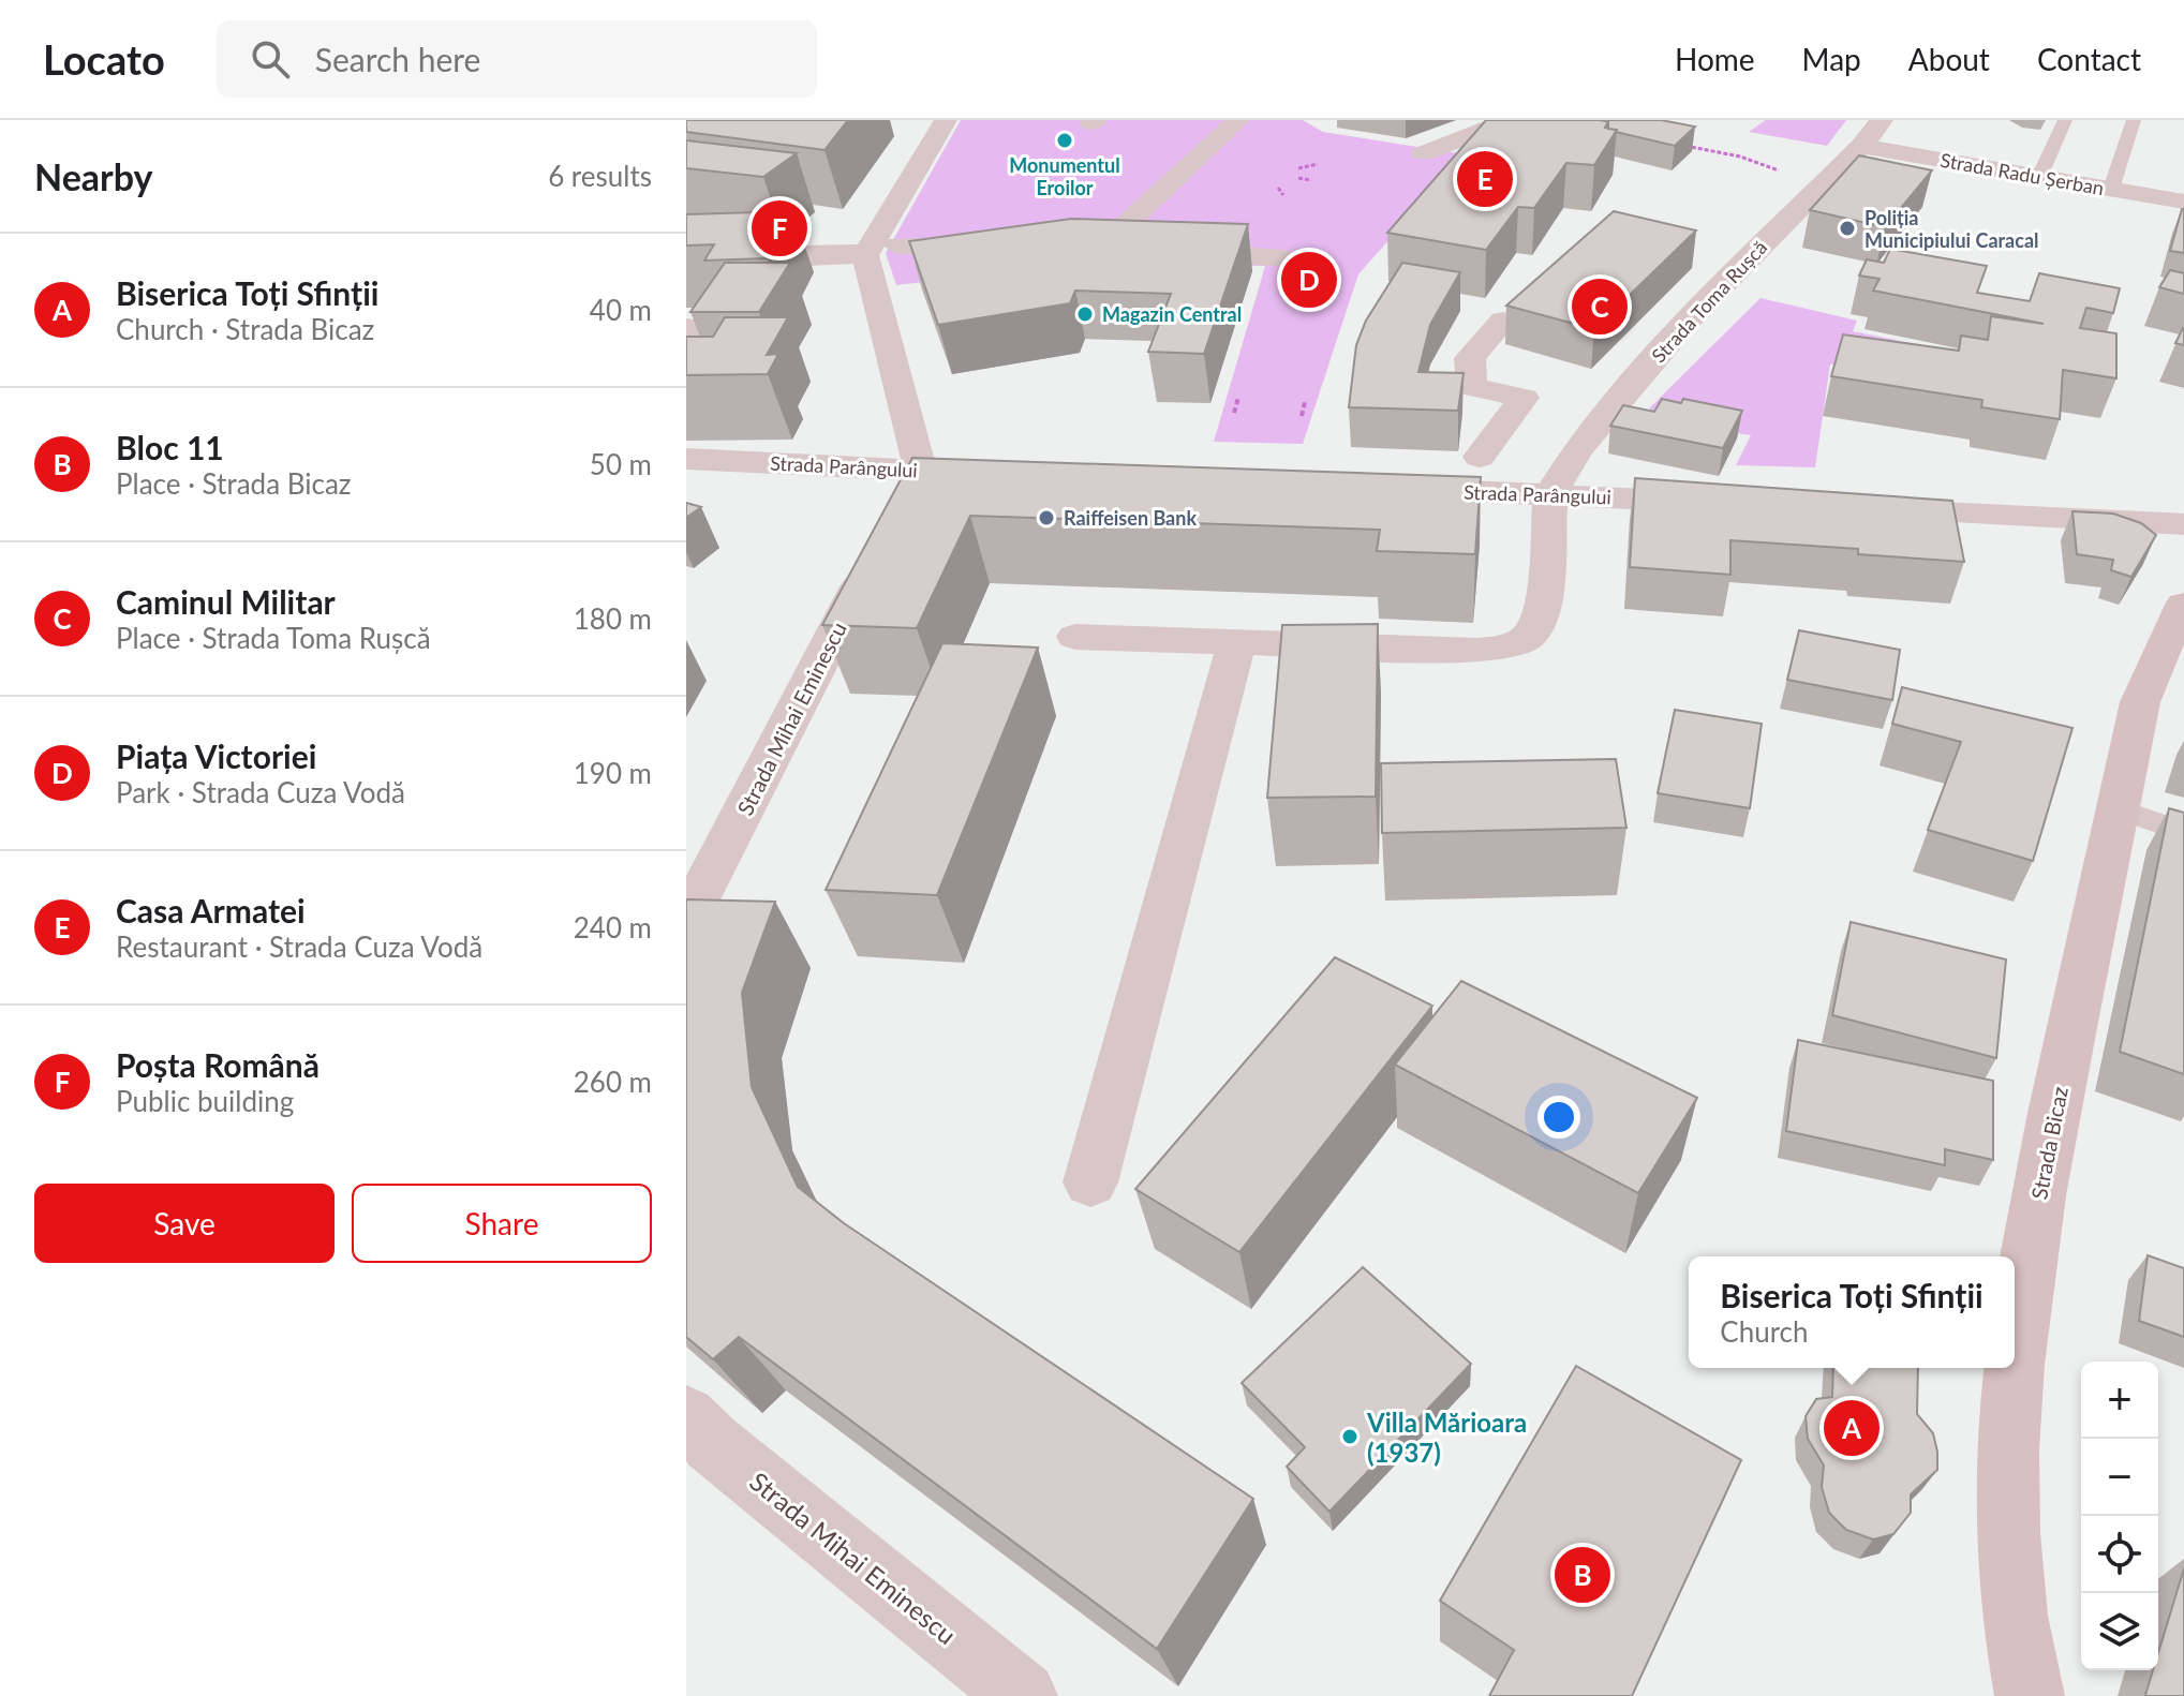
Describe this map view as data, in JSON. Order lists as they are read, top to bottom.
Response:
{
  "streets": {
    "main road": ["Strada Bicaz"],
    "street": [
      "Strada Radu Șerban",
      "Strada Toma Rușcă",
      "Strada Parângului",
      "Strada Mihai Eminescu"
    ]
  },
  "crossings": [
    ["Strada Radu Șerban", "Strada Toma Rușcă"],
    ["Strada Toma Rușcă", "Strada Parângului"]
  ],
  "places": [
    "Monumentul Eroilor",
    "Poliția Municipiului Caracal",
    "Magazin Central",
    "Raiffeisen Bank",
    "Villa Mărioara (1937)"
  ],
  "page": {
    "header": "Locato",
    "search": "Search here",
    "nav": [
      "Home",
      "Map",
      "About",
      "Contact"
    ],
    "heading": ["Nearby", "6 results"],
    "pins": [
      "E",
      "F",
      "D",
      "C",
      "A",
      "B"
    ],
    "list": [
      {
        "mark": "A",
        "name": "Biserica Toți Sfinții",
        "note": "Church · Strada Bicaz",
        "value": "40 m"
      },
      {
        "mark": "B",
        "name": "Bloc 11",
        "note": "Place · Strada Bicaz",
        "value": "50 m"
      },
      {
        "mark": "C",
        "name": "Caminul Militar",
        "note": "Place · Strada Toma Rușcă",
        "value": "180 m"
      },
      {
        "mark": "D",
        "name": "Piața Victoriei",
        "note": "Park · Strada Cuza Vodă",
        "value": "190 m"
      },
      {
        "mark": "E",
        "name": "Casa Armatei",
        "note": "Restaurant · Strada Cuza Vodă",
        "value": "240 m"
      },
      {
        "mark": "F",
        "name": "Poșta Română",
        "note": "Public building",
        "value": "260 m"
      }
    ],
    "buttons": ["Save", "Share"],
    "popup": ["Biserica Toți Sfinții", "Church"],
    "map_buttons": ["+", "−"]
  }
}
